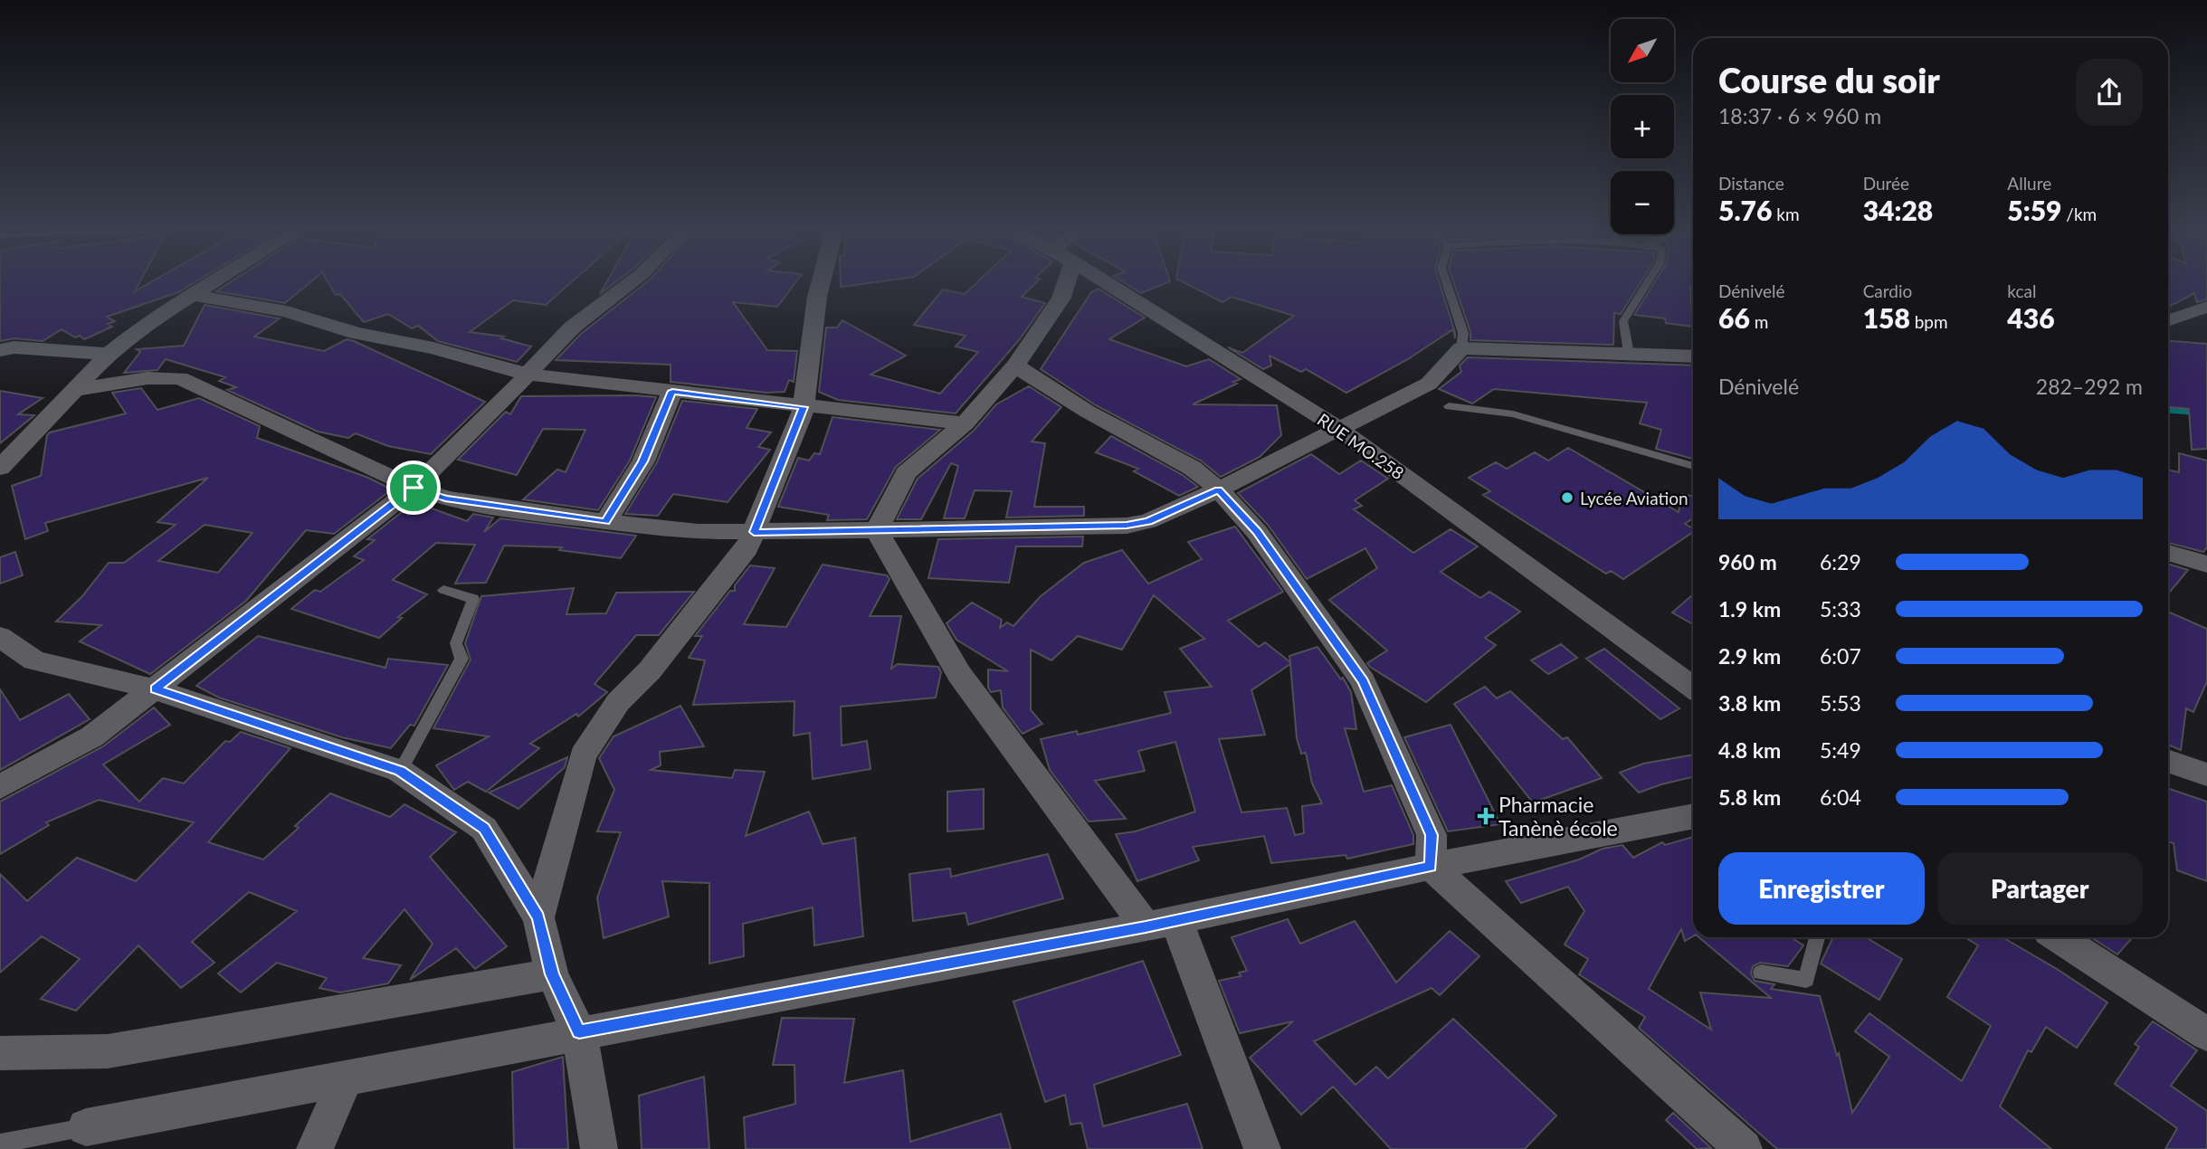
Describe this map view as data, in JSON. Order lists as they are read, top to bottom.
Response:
{
  "streets": {
    "street": ["RUE MO.258"]
  },
  "places": {
    "other": ["Lycée Aviation"],
    "health": ["Pharmacie Tanènè école"]
  },
  "north": "bottom left",
  "page": {
    "map_buttons": ["+", "−"],
    "heading": ["Course du soir", "18:37 · 6 × 960 m"],
    "stats": [
      ["Distance", "5.76 km"],
      ["Durée", "34:28"],
      ["Allure", "5:59 /km"],
      ["Dénivelé", "66 m"],
      ["Cardio", "158 bpm"],
      ["kcal", "436"]
    ],
    "chart": ["Dénivelé", "282–292 m"],
    "list": [
      {
        "name": "960 m",
        "note": "6:29"
      },
      {
        "name": "1.9 km",
        "note": "5:33"
      },
      {
        "name": "2.9 km",
        "note": "6:07"
      },
      {
        "name": "3.8 km",
        "note": "5:53"
      },
      {
        "name": "4.8 km",
        "note": "5:49"
      },
      {
        "name": "5.8 km",
        "note": "6:04"
      }
    ],
    "buttons": ["Enregistrer", "Partager"]
  }
}
